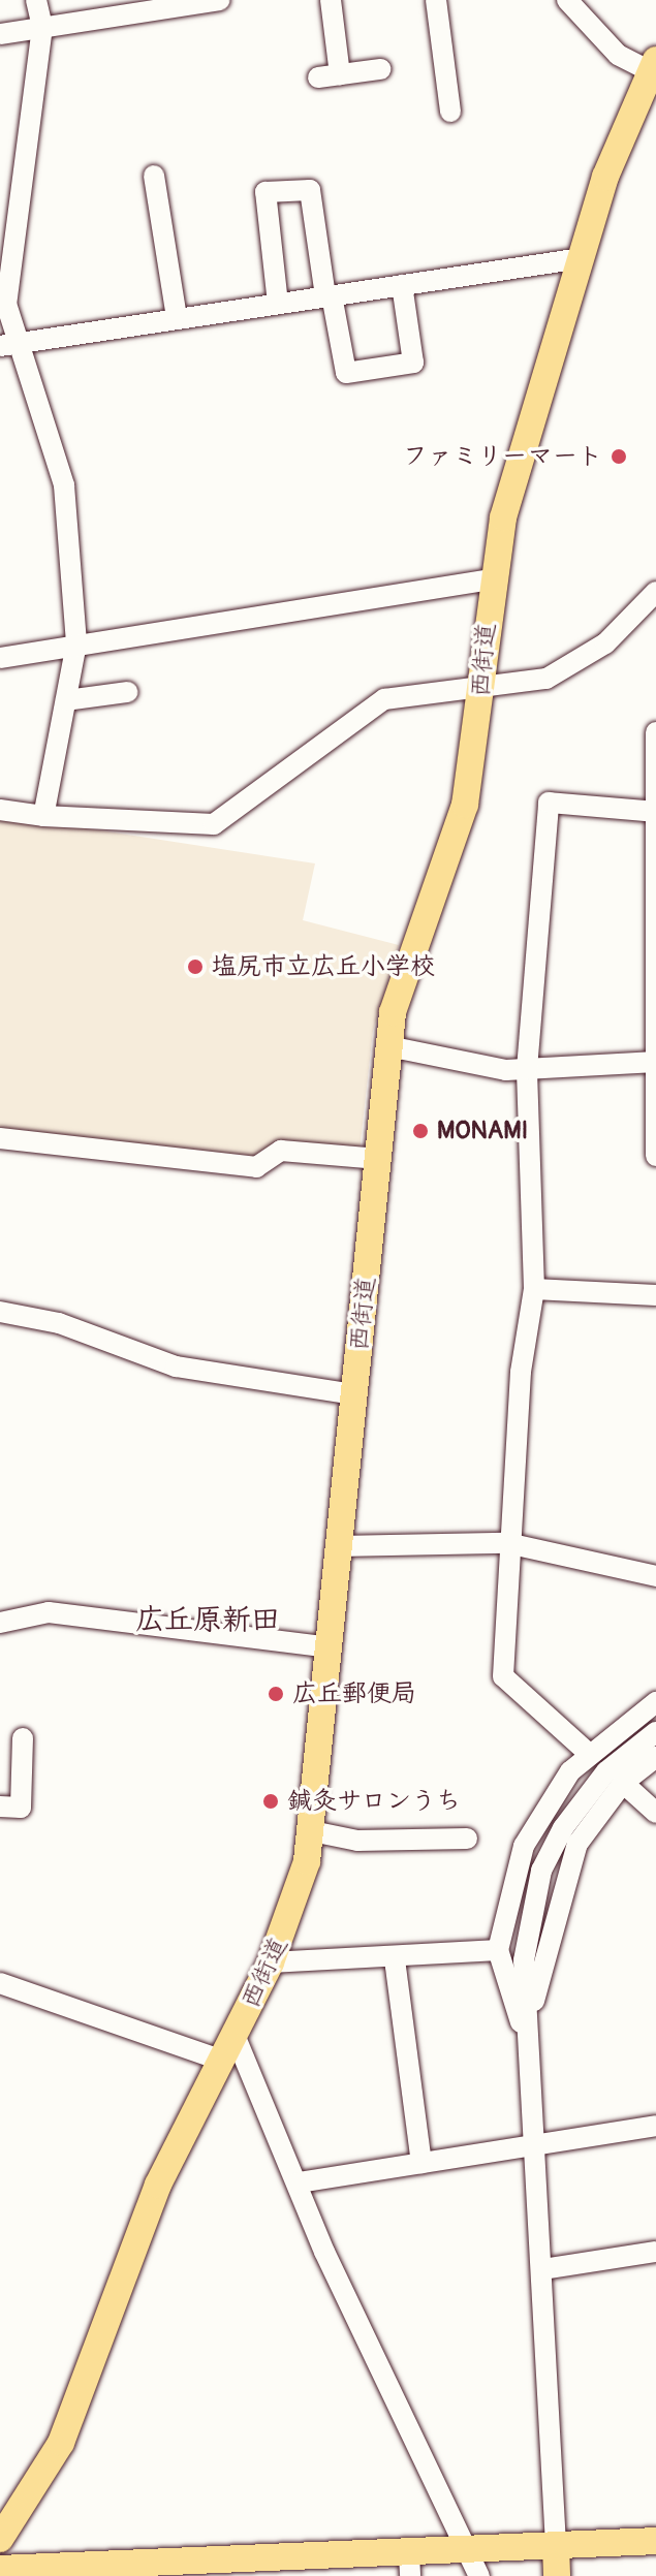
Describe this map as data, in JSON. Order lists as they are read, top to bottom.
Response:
{
  "streets": {
    "main road": ["西街道"]
  },
  "districts": ["広丘原新田"],
  "places": [
    "ファミリーマート",
    "塩尻市立広丘小学校",
    "MONAMI",
    "広丘郵便局",
    "鍼灸サロンうち"
  ]
}
